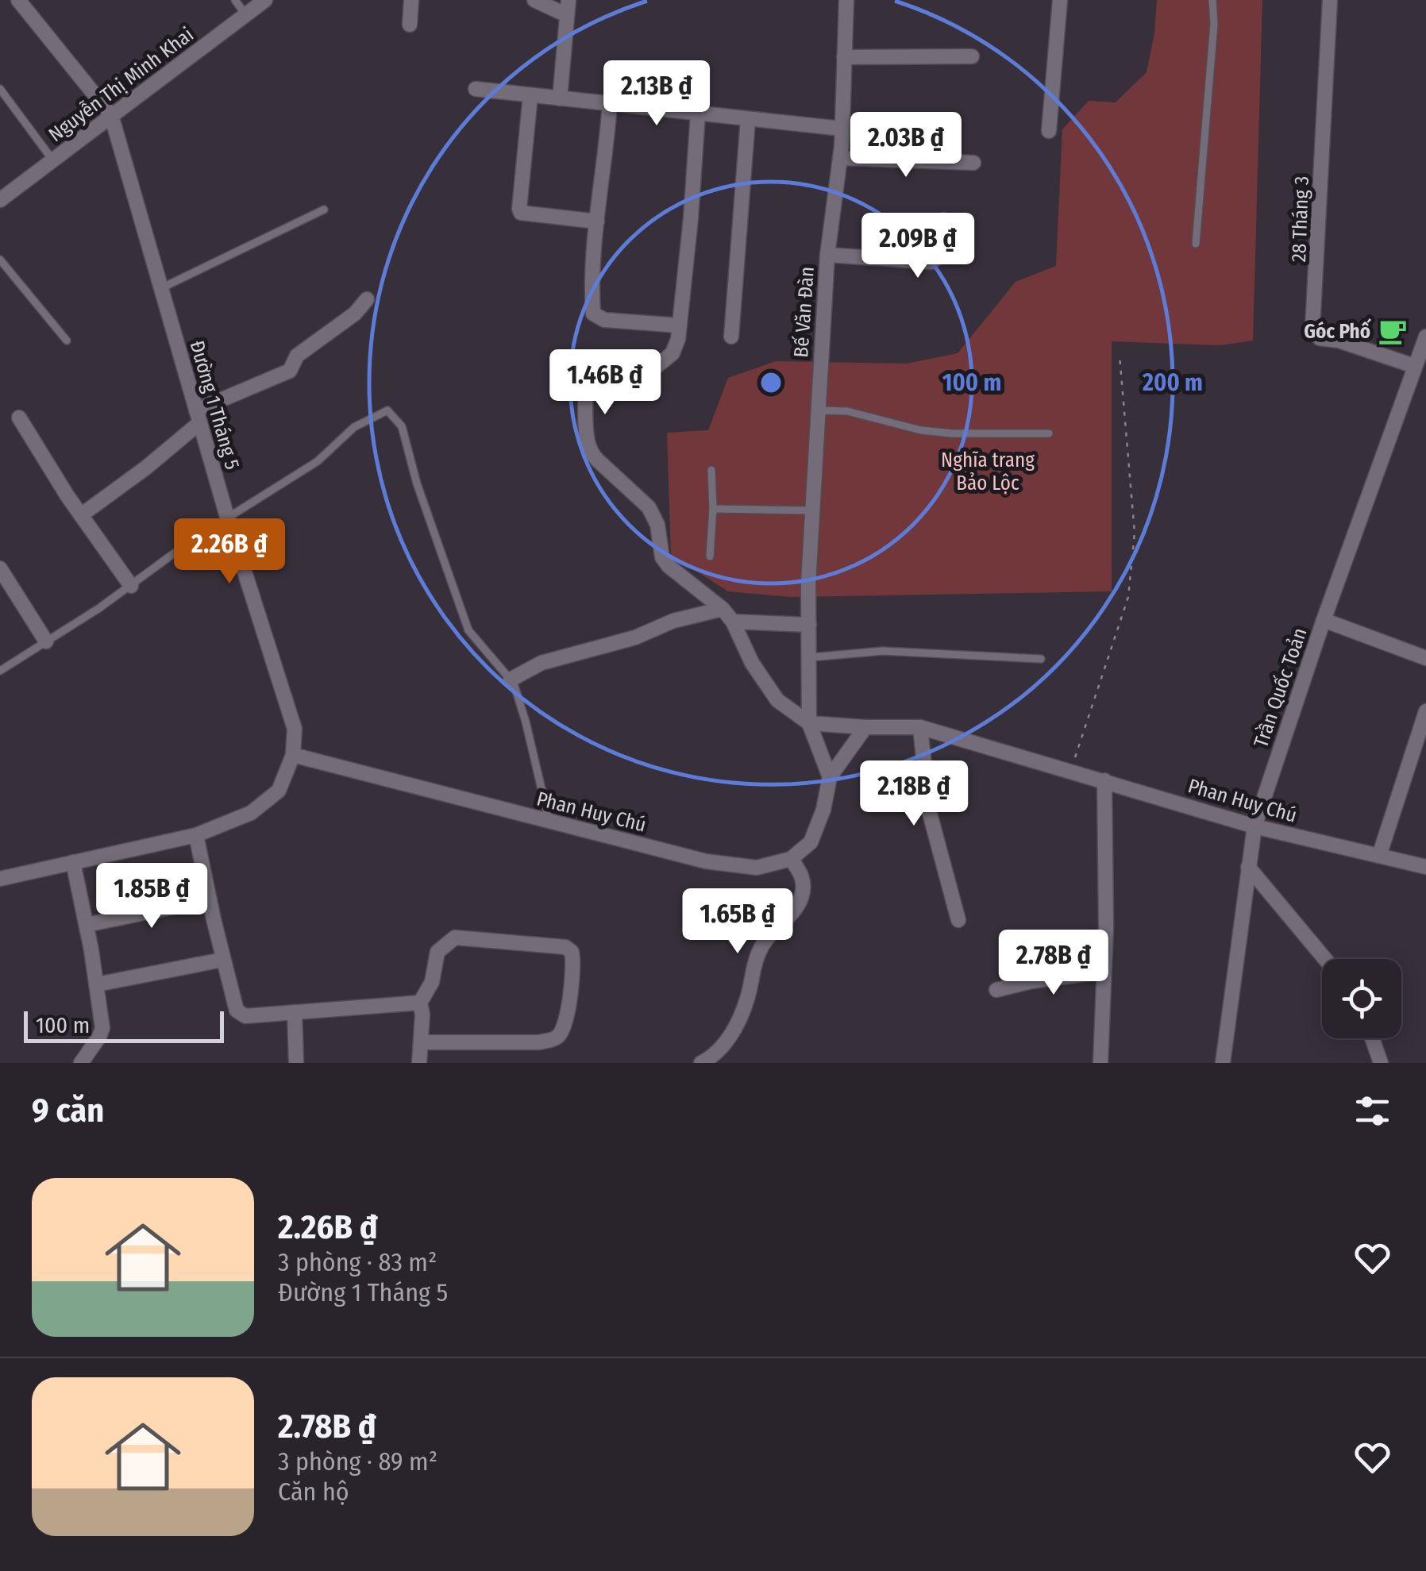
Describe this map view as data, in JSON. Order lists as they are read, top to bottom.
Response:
{
  "streets": {
    "street": [
      "Nguyễn Thị Minh Khai",
      "28 Tháng 3",
      "Bế Văn Đàn",
      "Đường 1 Tháng 5",
      "Trần Quốc Toản",
      "Phan Huy Chú"
    ]
  },
  "crossings": [
    ["Nguyễn Thị Minh Khai", "Đường 1 Tháng 5"],
    ["28 Tháng 3", "Trần Quốc Toản"],
    ["Bế Văn Đàn", "Phan Huy Chú"],
    ["Đường 1 Tháng 5", "Phan Huy Chú"],
    ["Trần Quốc Toản", "Phan Huy Chú"]
  ],
  "parks": ["Nghĩa trang Bảo Lộc"],
  "places": {
    "cafe": ["Góc Phố"]
  },
  "scale_bar": "100 m",
  "page": {
    "price": [
      "2.13B ₫",
      "2.03B ₫",
      "2.09B ₫",
      "1.46B ₫",
      "2.26B ₫",
      "2.18B ₫",
      "1.85B ₫",
      "1.65B ₫",
      "2.78B ₫"
    ],
    "scale": "100 m",
    "heading": "9 căn",
    "list": [
      {
        "name": "2.26B ₫",
        "note": "3 phòng · 83 m² · Đường 1 Tháng 5"
      },
      {
        "name": "2.78B ₫",
        "note": "3 phòng · 89 m² · Căn hộ"
      }
    ]
  },
  "rings": ["100 m", "200 m"]
}
